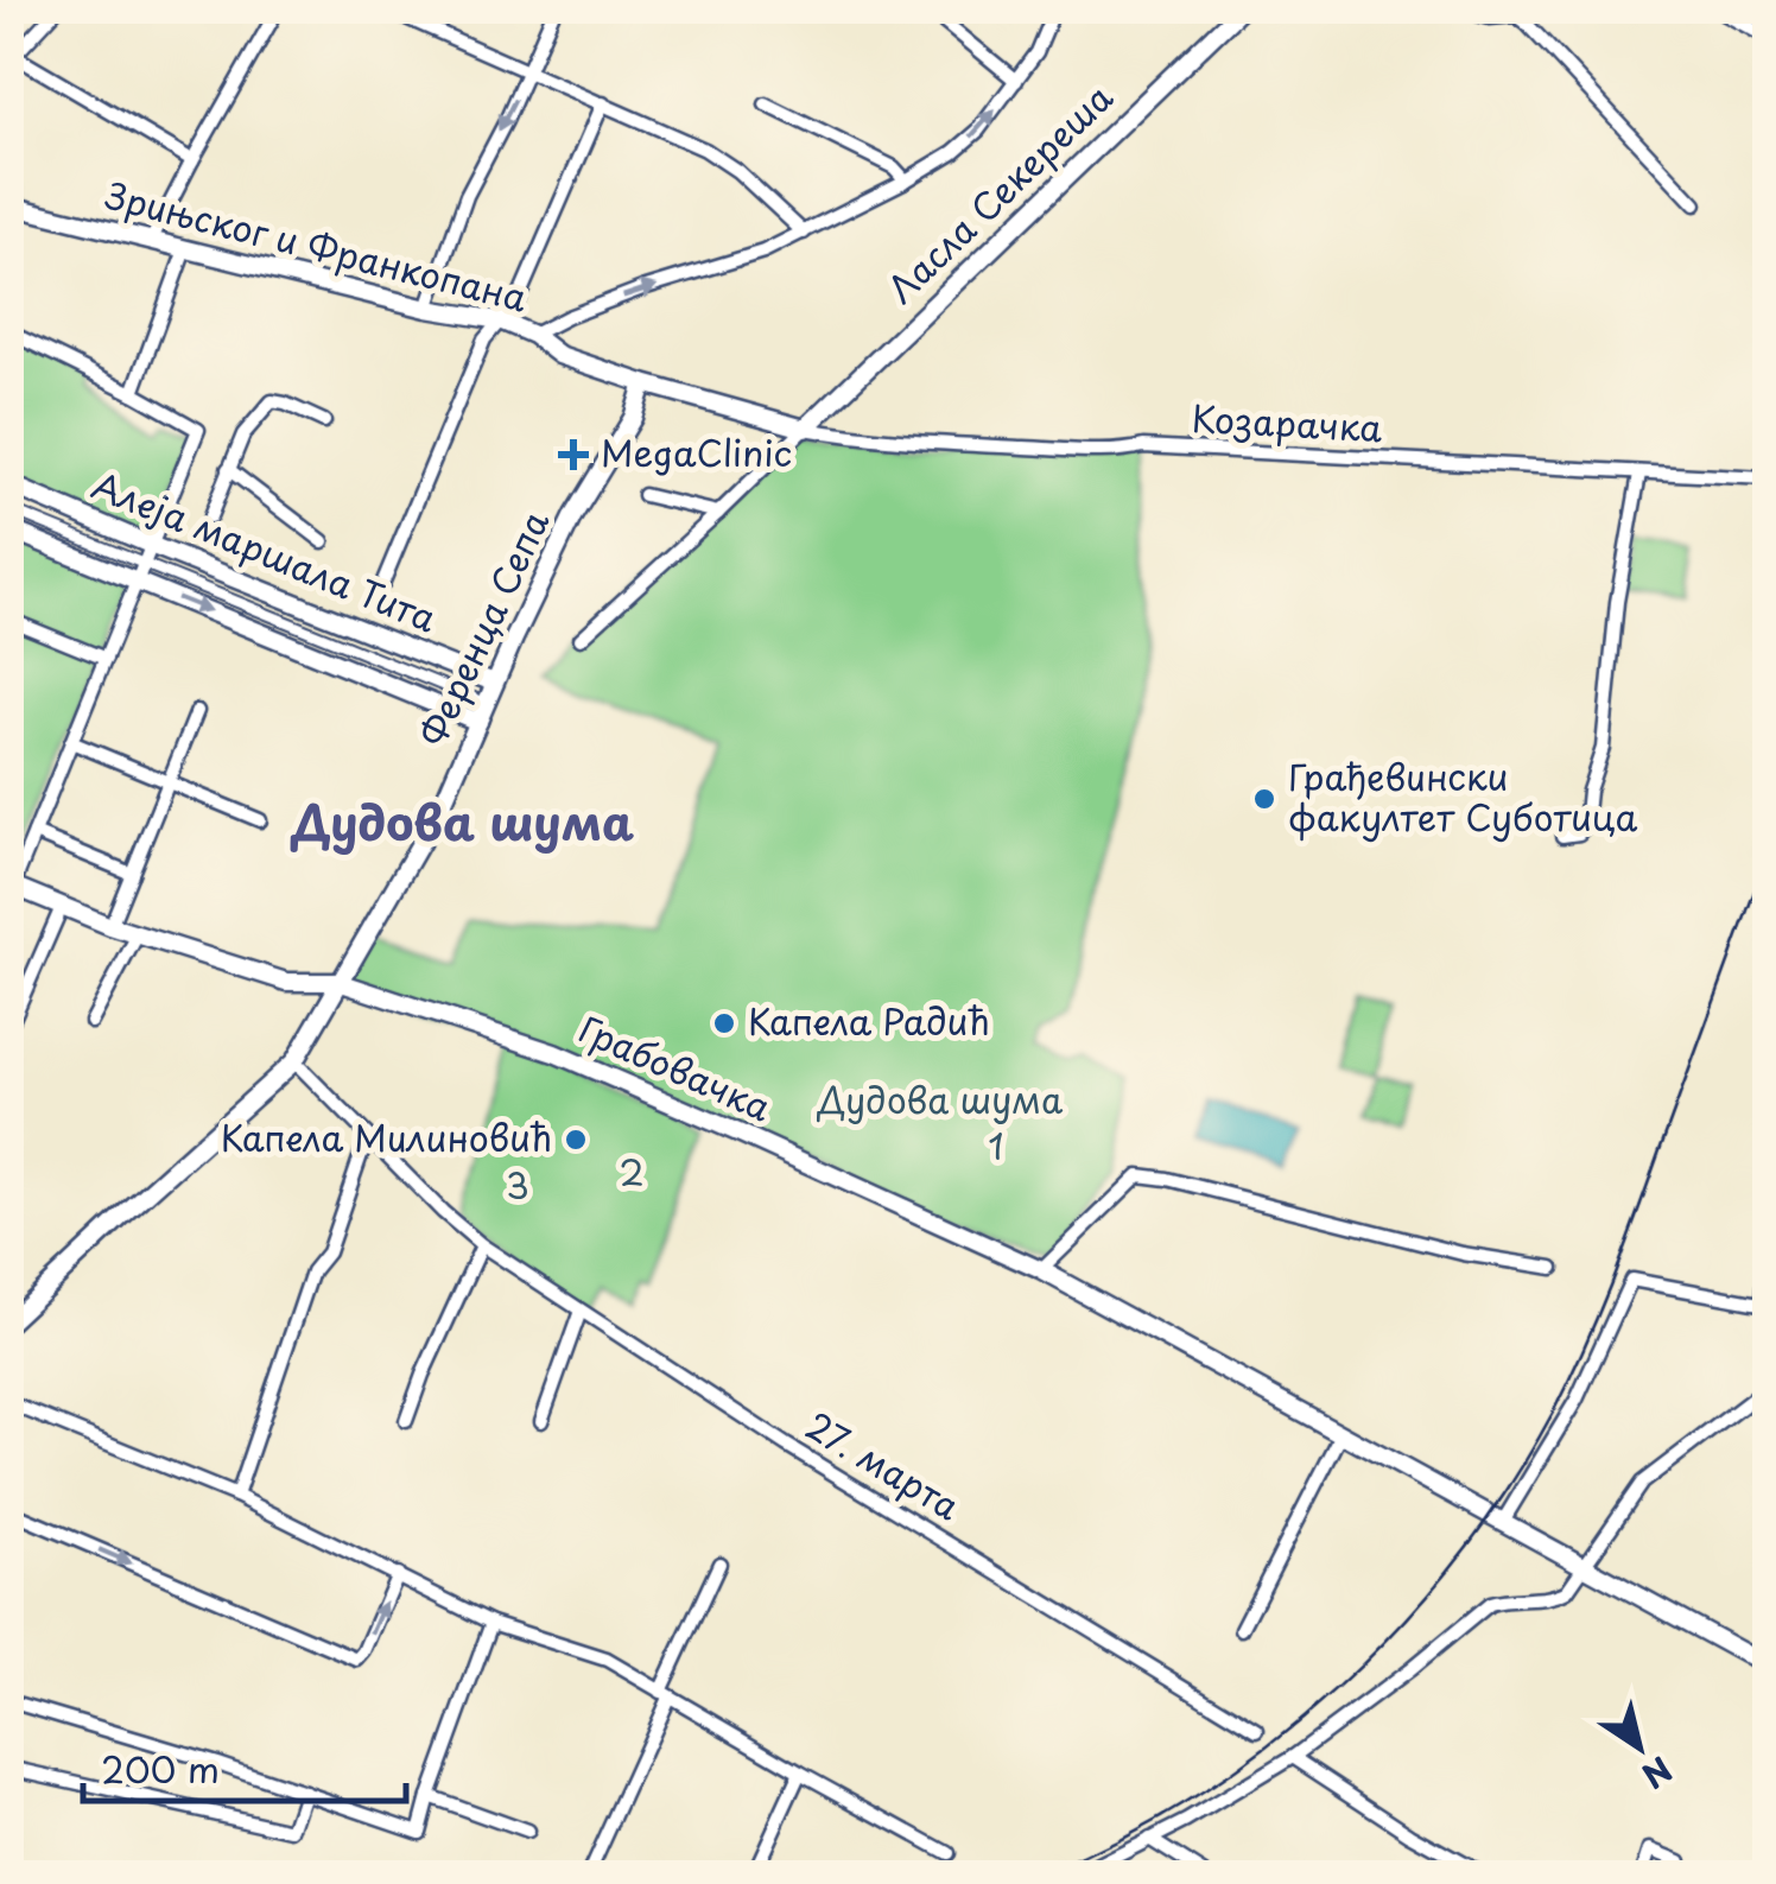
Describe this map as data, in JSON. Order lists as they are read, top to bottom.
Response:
{
  "streets": {
    "street": [
      "Ласла Секереша",
      "Зрињског и Франкопана",
      "Козарачка",
      "Алеја маршала Тита",
      "Ференца Сепа",
      "Грабовачка",
      "27. марта"
    ]
  },
  "crossings": [
    ["Ласла Секереша", "Зрињског и Франкопана"],
    ["Ласла Секереша", "Козарачка"],
    ["Зрињског и Франкопана", "Козарачка"],
    ["Зрињског и Франкопана", "Ференца Сепа"],
    ["Алеја маршала Тита", "Ференца Сепа"],
    ["Ференца Сепа", "Грабовачка"],
    ["Ференца Сепа", "27. марта"]
  ],
  "districts": ["Дудова шума"],
  "parks": [
    "Дудова шума",
    "1",
    "2",
    "3"
  ],
  "places": {
    "health": ["MegaClinic"],
    "other": ["Грађевински факултет Суботица", "Капела Радић", "Капела Милиновић"]
  },
  "scale_bar": "200 m",
  "north": "bottom right"
}
